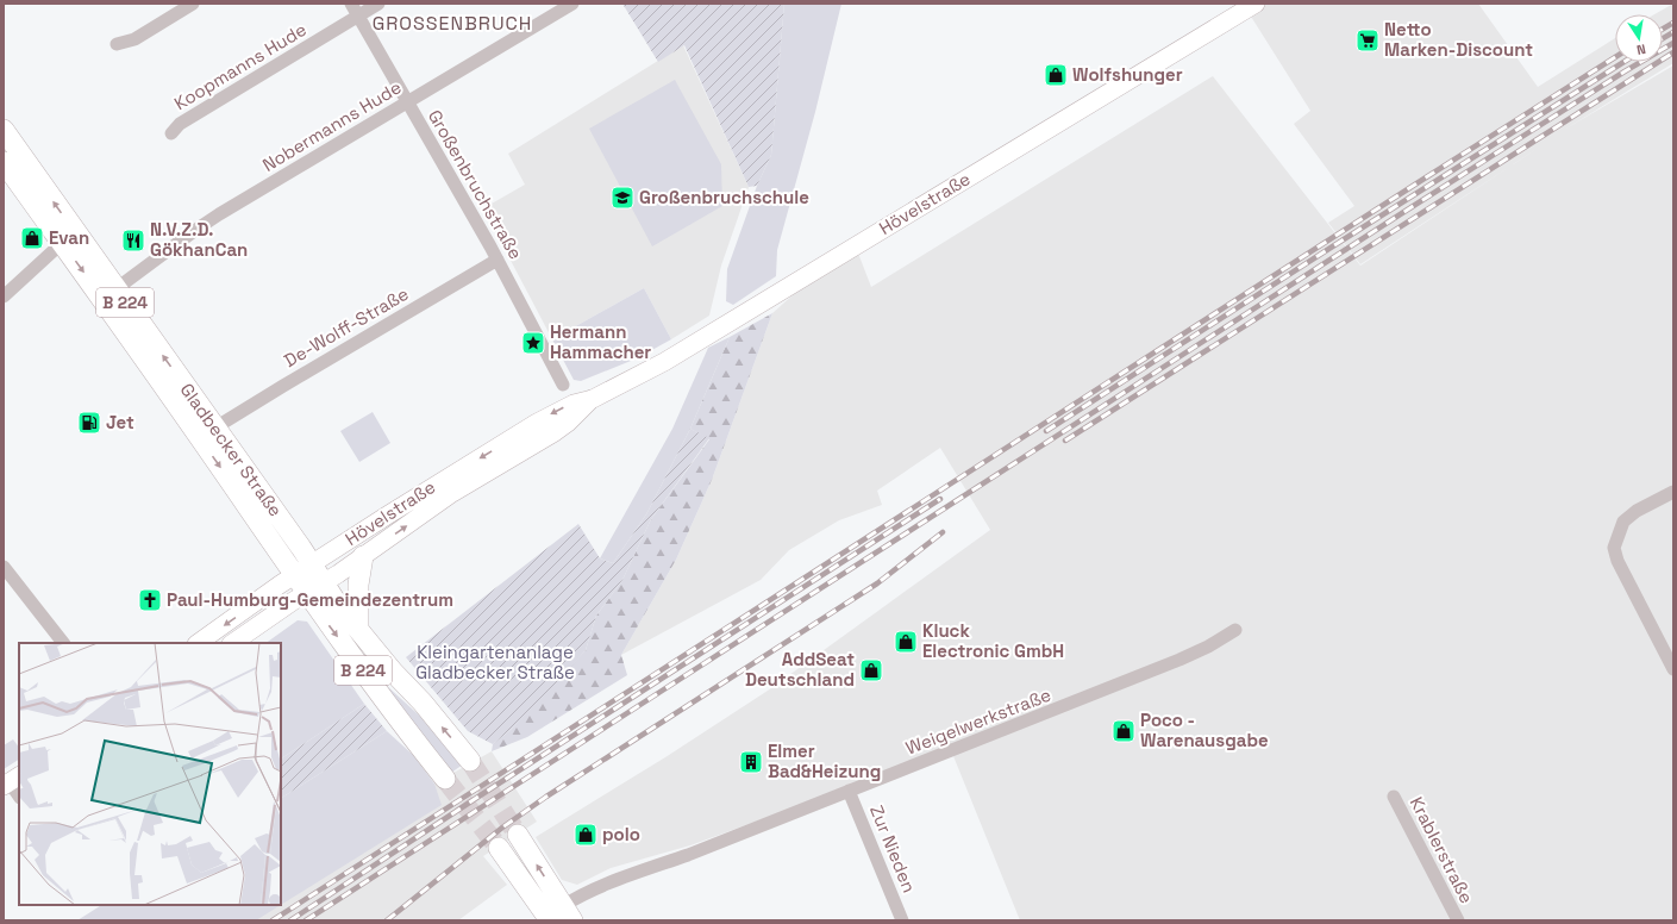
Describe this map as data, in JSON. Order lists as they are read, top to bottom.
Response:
{
  "streets": {
    "main road": ["Hövelstraße", "B 224", "Gladbecker Straße"],
    "street": [
      "Koopmanns Hude",
      "Nobermanns Hude",
      "Großenbruchstraße",
      "De-Wolff-Straße",
      "Weigelwerkstraße",
      "Zur Nieden",
      "Krablerstraße"
    ]
  },
  "crossings": [
    ["Koopmanns Hude", "Großenbruchstraße"],
    ["Nobermanns Hude", "Großenbruchstraße"],
    ["Nobermanns Hude", "Gladbecker Straße"],
    ["Großenbruchstraße", "De-Wolff-Straße"],
    ["Hövelstraße", "Gladbecker Straße"],
    ["De-Wolff-Straße", "Gladbecker Straße"],
    ["Weigelwerkstraße", "Zur Nieden"]
  ],
  "districts": ["GROSSENBRUCH"],
  "parks": ["Kleingartenanlage Gladbecker Straße"],
  "places": {
    "supermarket": ["Netto Marken-Discount"],
    "shop": [
      "Wolfshunger",
      "Evan",
      "Kluck Electronic GmbH",
      "AddSeat Deutschland",
      "Poco - Warenausgabe",
      "polo"
    ],
    "school or university": ["Großenbruchschule"],
    "restaurant": ["N.V.Z.D. GökhanCan"],
    "place": ["Hermann Hammacher"],
    "fuel station": ["Jet"],
    "church": ["Paul-Humburg-Gemeindezentrum"],
    "building": ["Elmer Bad&Heizung"]
  },
  "north": "bottom"
}
